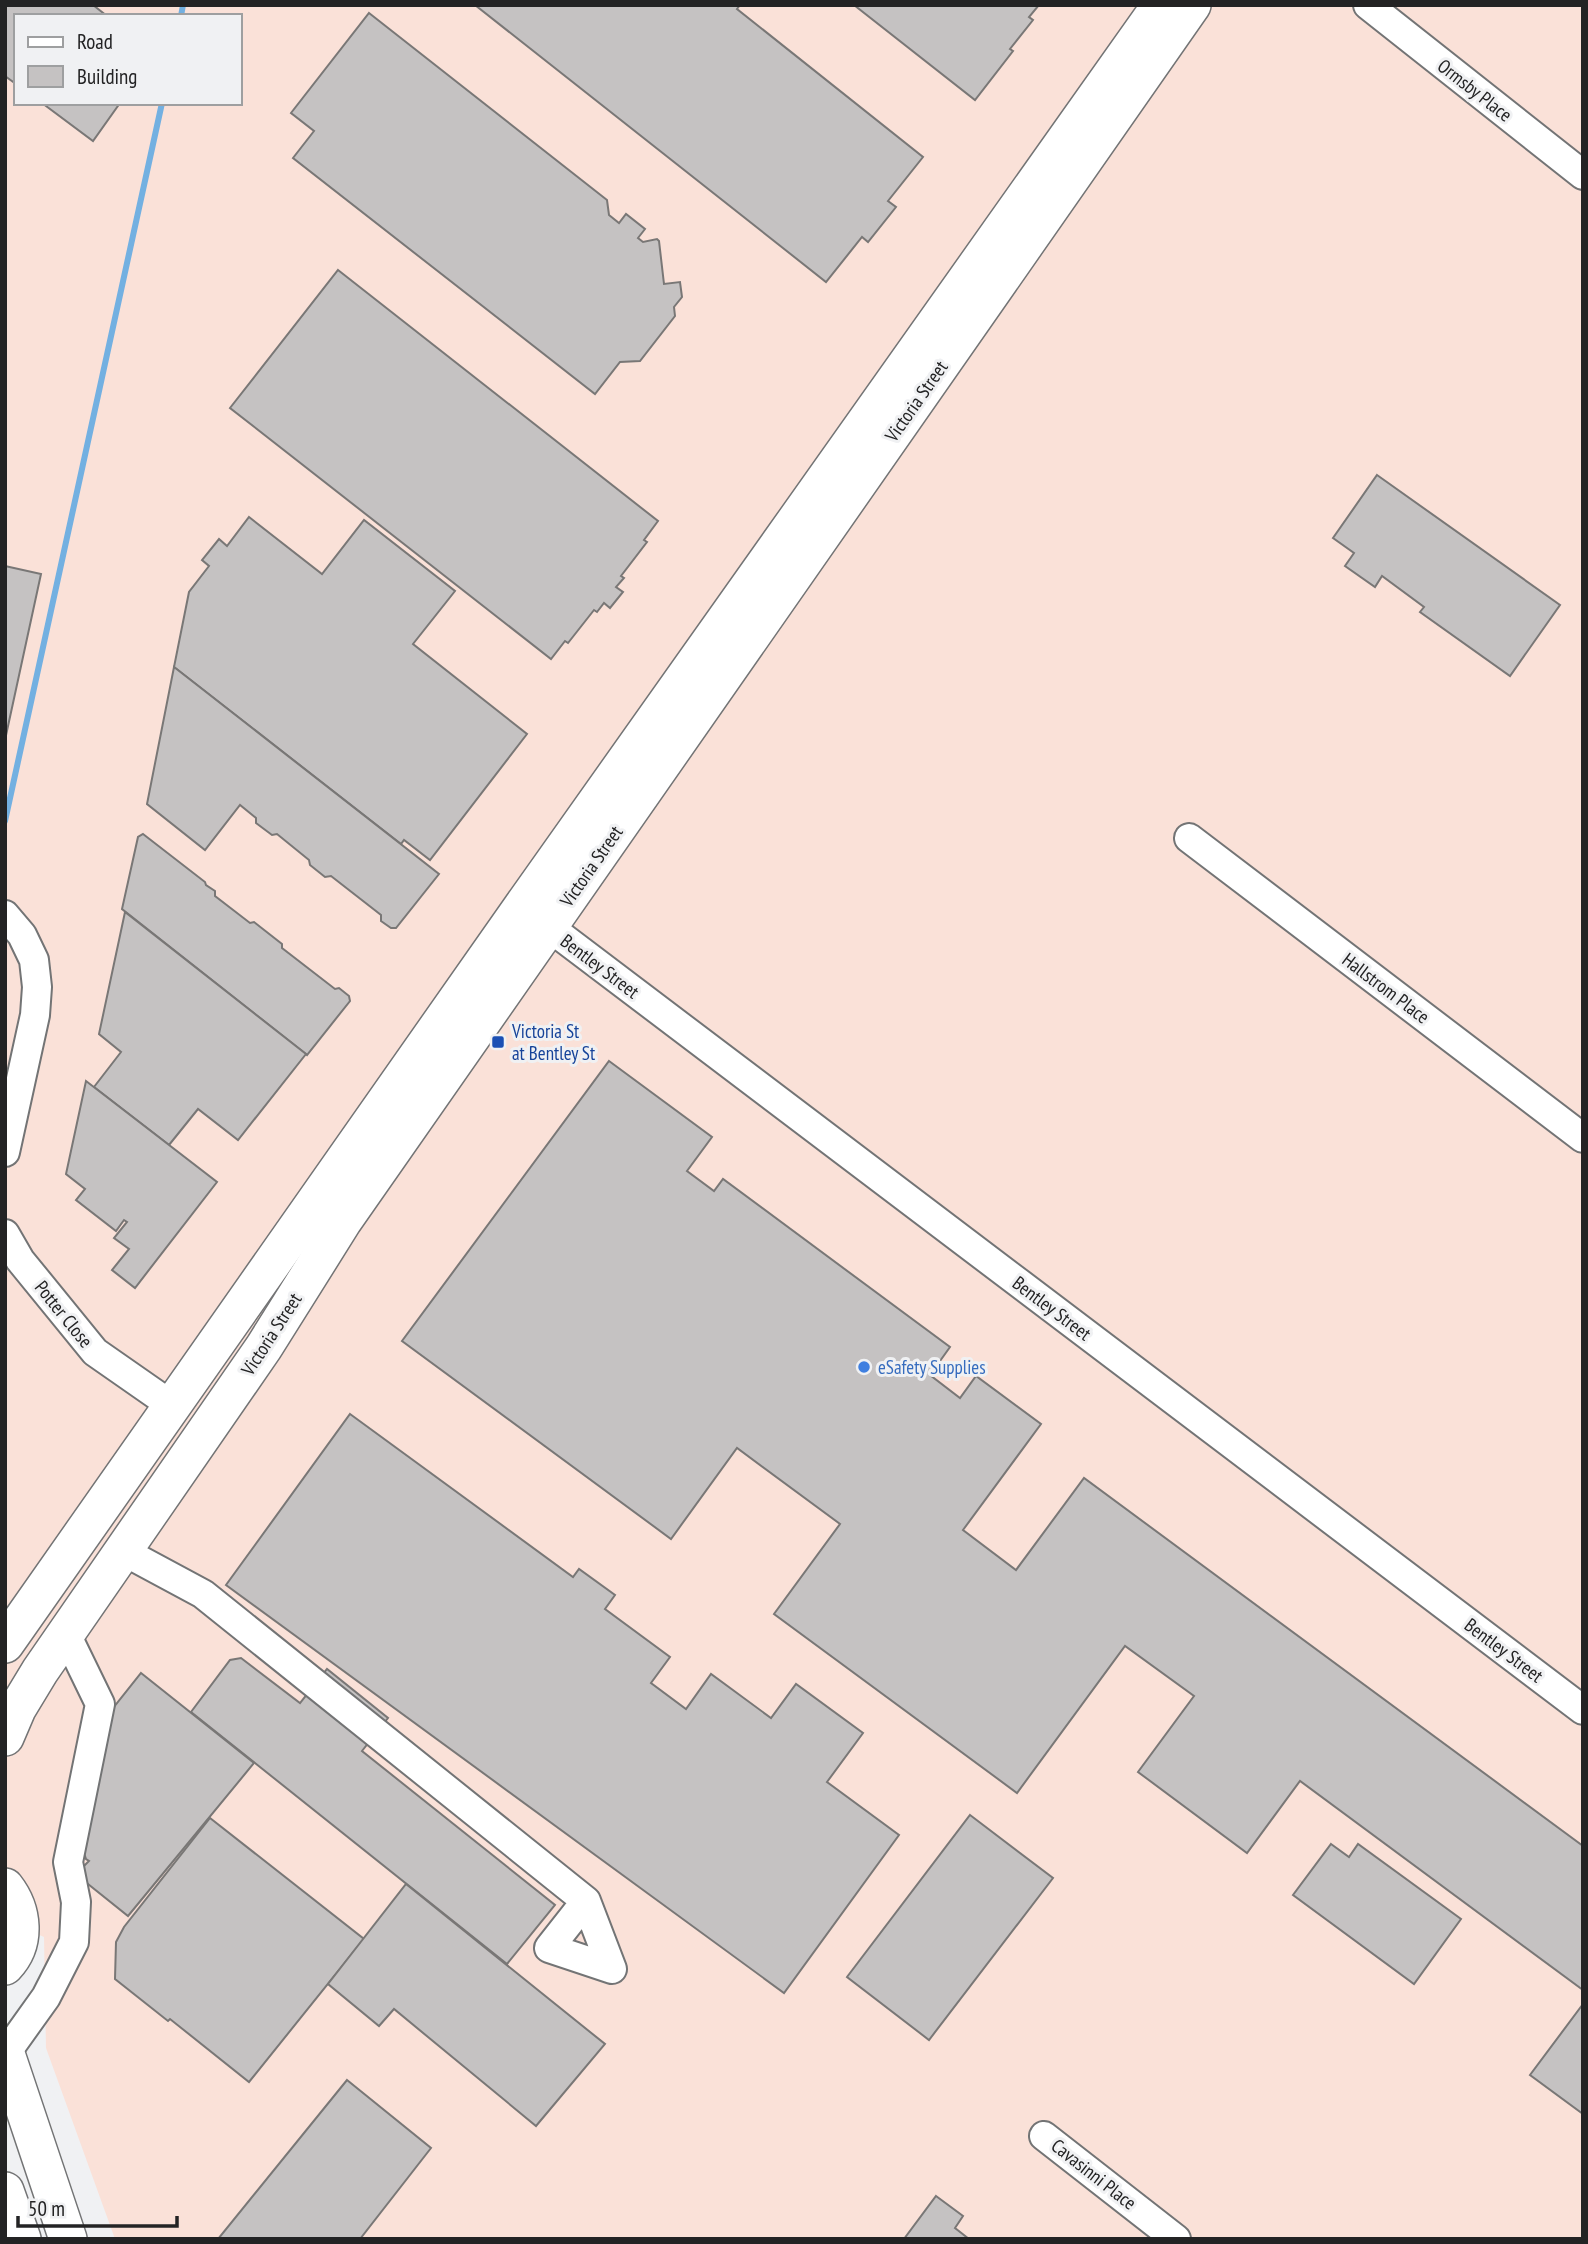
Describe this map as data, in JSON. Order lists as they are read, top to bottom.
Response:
{
  "streets": {
    "main road": ["Victoria Street"],
    "street": [
      "Ormsby Place",
      "Bentley Street",
      "Hallstrom Place",
      "Potter Close",
      "Cavasinni Place"
    ]
  },
  "crossings": [
    ["Victoria Street", "Bentley Street"],
    ["Victoria Street", "Potter Close"]
  ],
  "places": {
    "transit": ["Victoria St at Bentley St"],
    "other": ["eSafety Supplies"]
  },
  "legend": ["Road", "Building"],
  "scale_bar": "50 m"
}
